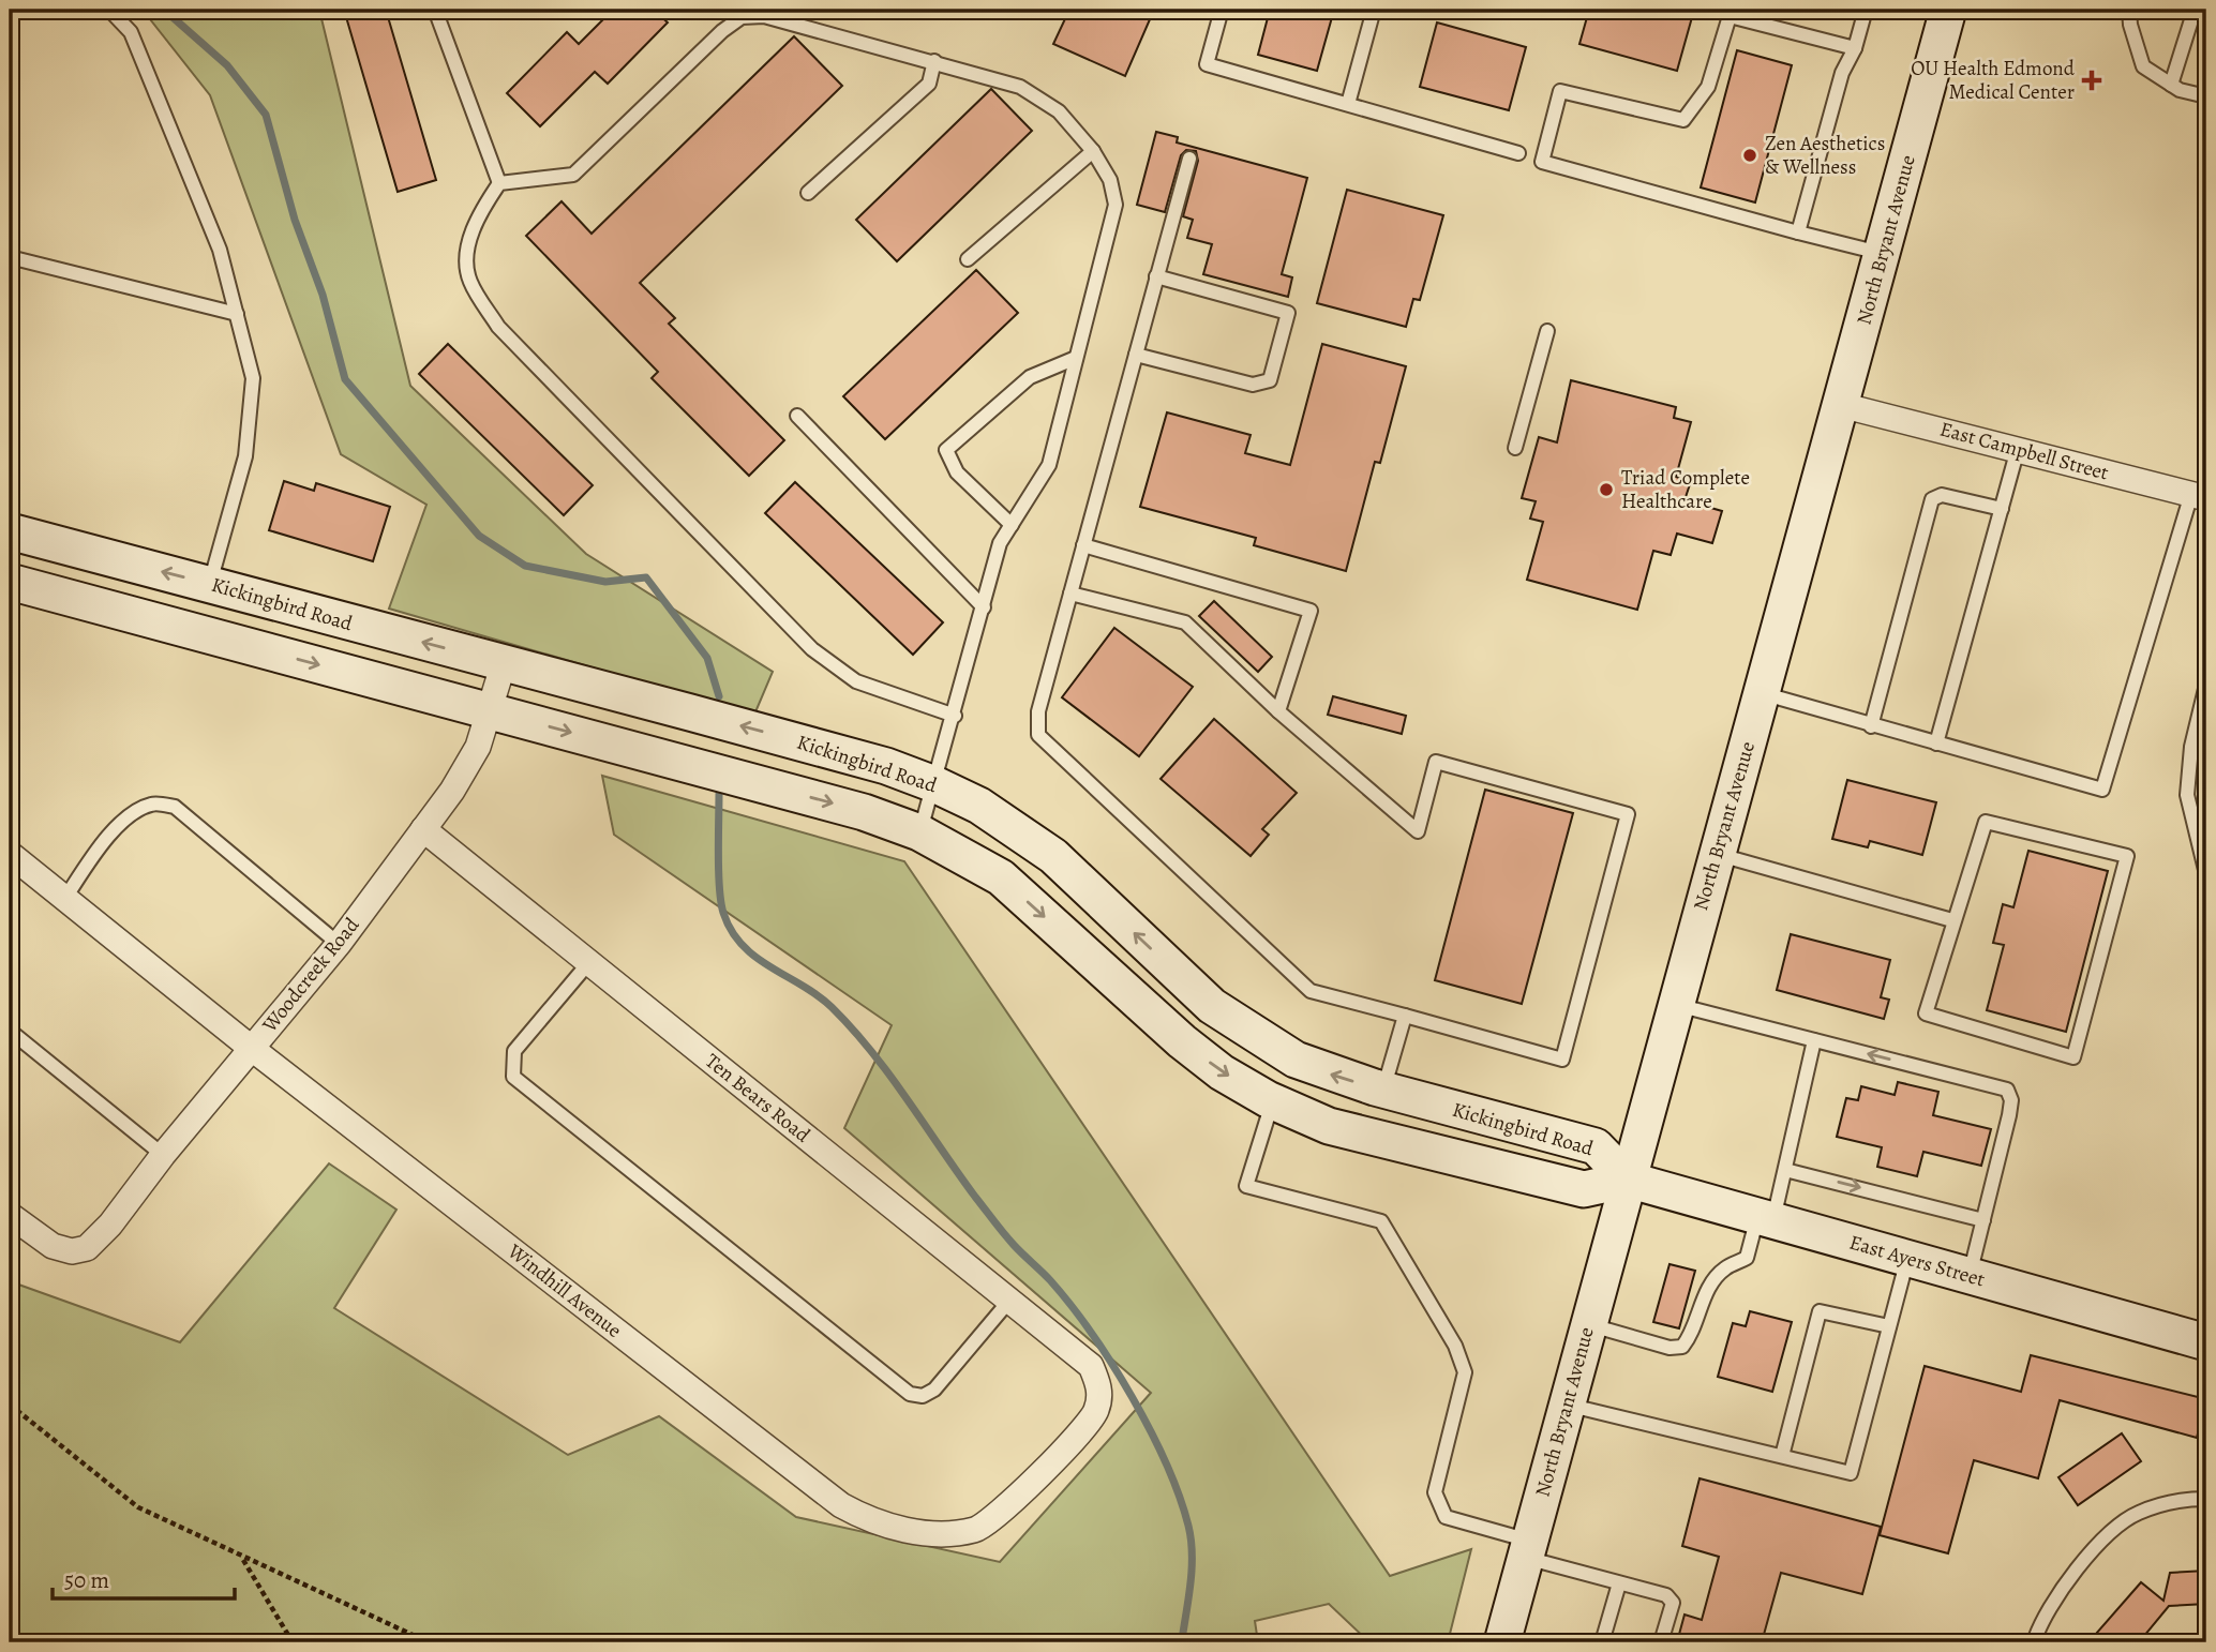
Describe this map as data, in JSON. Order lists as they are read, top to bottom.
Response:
{
  "streets": {
    "street": [
      "North Bryant Avenue",
      "East Campbell Street",
      "Kickingbird Road",
      "Woodcreek Road",
      "Ten Bears Road",
      "East Ayers Street",
      "Windhill Avenue"
    ]
  },
  "crossings": [
    ["North Bryant Avenue", "East Campbell Street"],
    ["North Bryant Avenue", "Kickingbird Road"],
    ["North Bryant Avenue", "East Ayers Street"],
    ["Kickingbird Road", "Woodcreek Road"],
    ["Kickingbird Road", "East Ayers Street"],
    ["Woodcreek Road", "Ten Bears Road"],
    ["Woodcreek Road", "Windhill Avenue"],
    ["Ten Bears Road", "Windhill Avenue"]
  ],
  "places": {
    "health": ["OU Health Edmond Medical Center"],
    "other": ["Zen Aesthetics & Wellness", "Triad Complete Healthcare"]
  },
  "scale_bar": "50 m"
}
